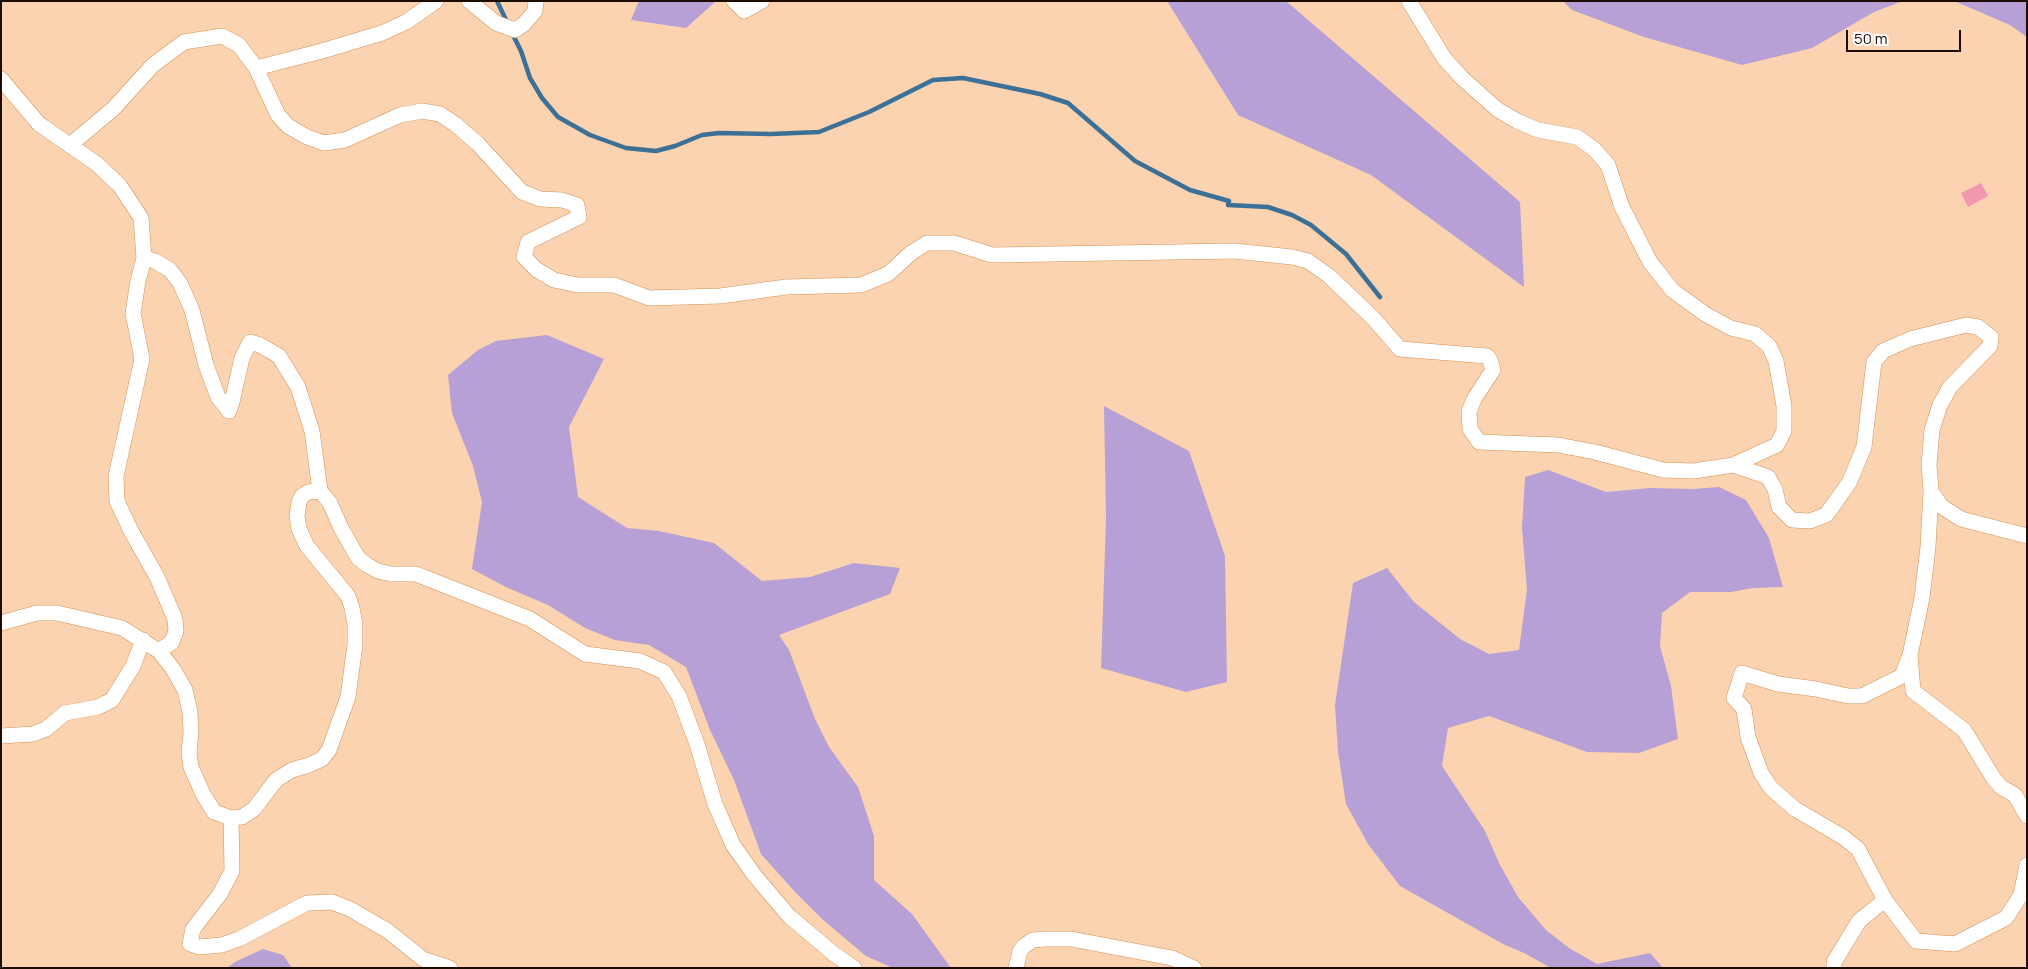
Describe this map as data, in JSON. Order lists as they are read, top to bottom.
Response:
{
  "scale_bar": "50 m"
}
